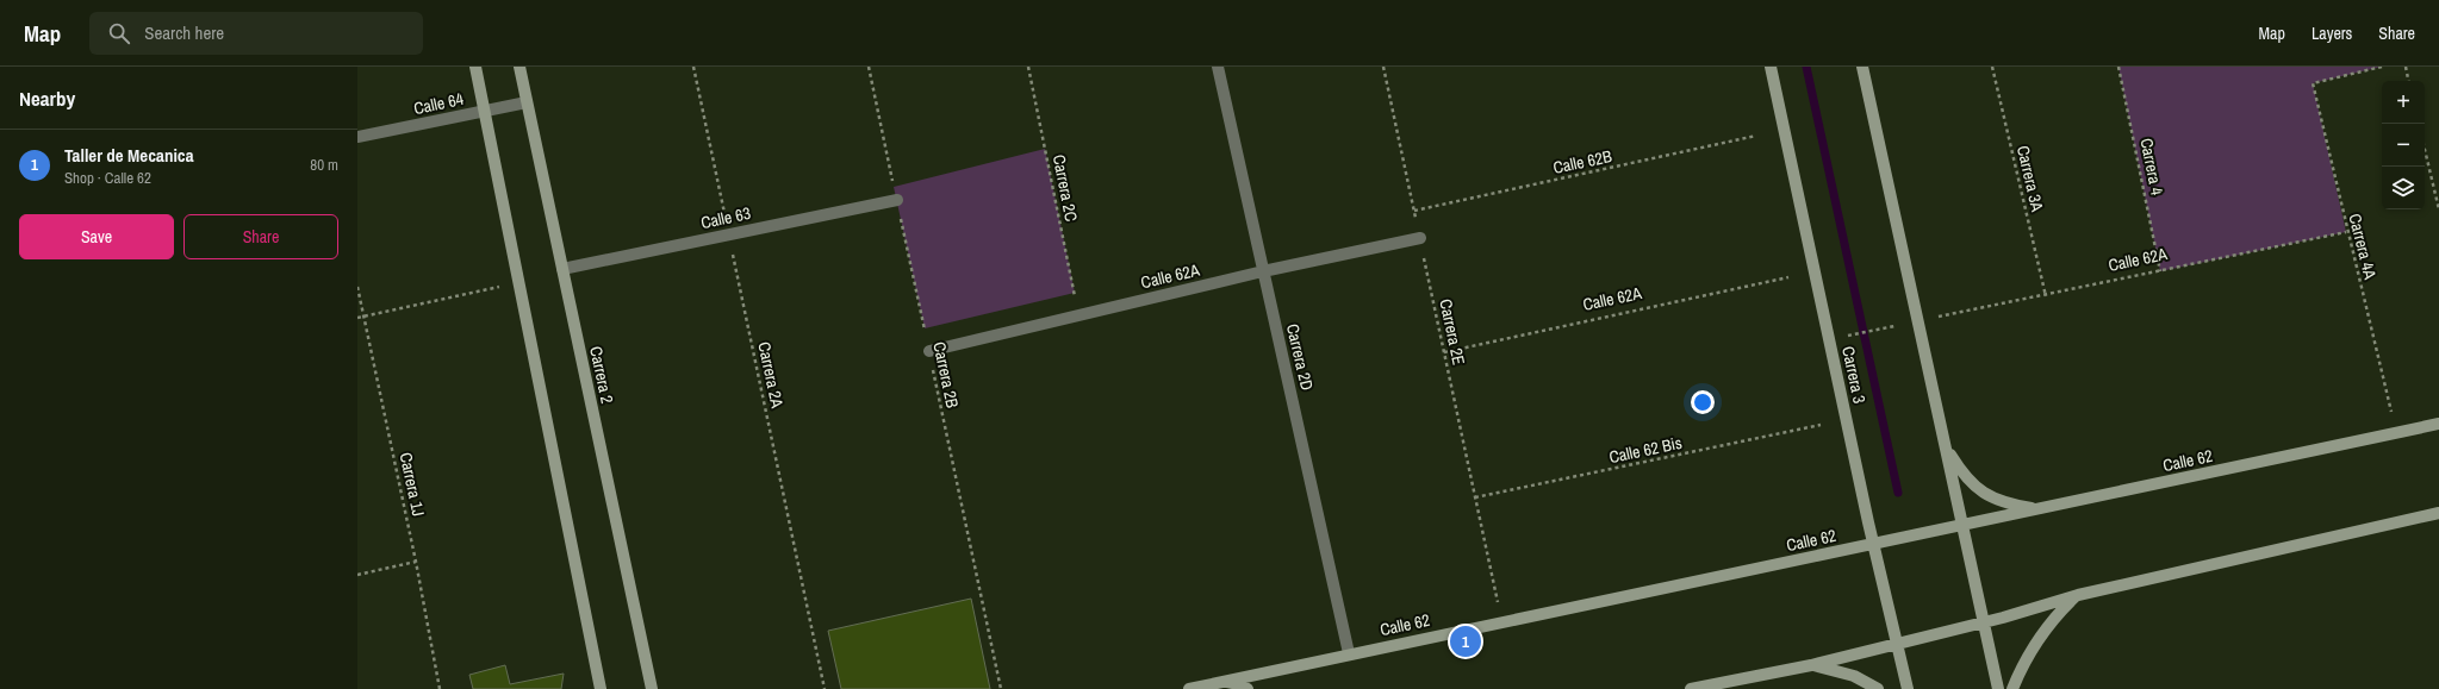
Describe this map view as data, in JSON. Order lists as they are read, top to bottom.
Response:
{
  "streets": {
    "street": [
      "Calle 64",
      "Calle 63",
      "Calle 62A",
      "Carrera 2D",
      "Carrera 2",
      "Carrera 3",
      "Calle 62"
    ],
    "path": [
      "Calle 62B",
      "Carrera 4",
      "Carrera 3A",
      "Carrera 2C",
      "Carrera 4A",
      "Carrera 2E",
      "Carrera 2A",
      "Carrera 2B",
      "Calle 62 Bis",
      "Carrera 1J"
    ]
  },
  "crossings": [
    ["Calle 64", "Carrera 2"],
    ["Calle 62B", "Carrera 2E"],
    ["Carrera 4", "Calle 62A"],
    ["Carrera 3A", "Calle 62A"],
    ["Carrera 2C", "Calle 62A"],
    ["Calle 63", "Carrera 2"],
    ["Calle 63", "Carrera 2A"],
    ["Calle 63", "Carrera 2B"],
    ["Carrera 4A", "Calle 62A"],
    ["Calle 62A", "Carrera 2E"],
    ["Calle 62A", "Carrera 2D"],
    ["Calle 62A", "Carrera 2B"],
    ["Carrera 2E", "Calle 62 Bis"],
    ["Carrera 2D", "Calle 62"],
    ["Carrera 3", "Calle 62"]
  ],
  "page": {
    "header": "Map",
    "search": "Search here",
    "nav": ["Map", "Layers", "Share"],
    "heading": "Nearby",
    "map_buttons": ["+", "−"],
    "list": [
      {
        "mark": "1",
        "name": "Taller de Mecanica",
        "note": "Shop · Calle 62",
        "value": "80 m"
      }
    ],
    "buttons": ["Save", "Share"],
    "pins": "1"
  }
}
